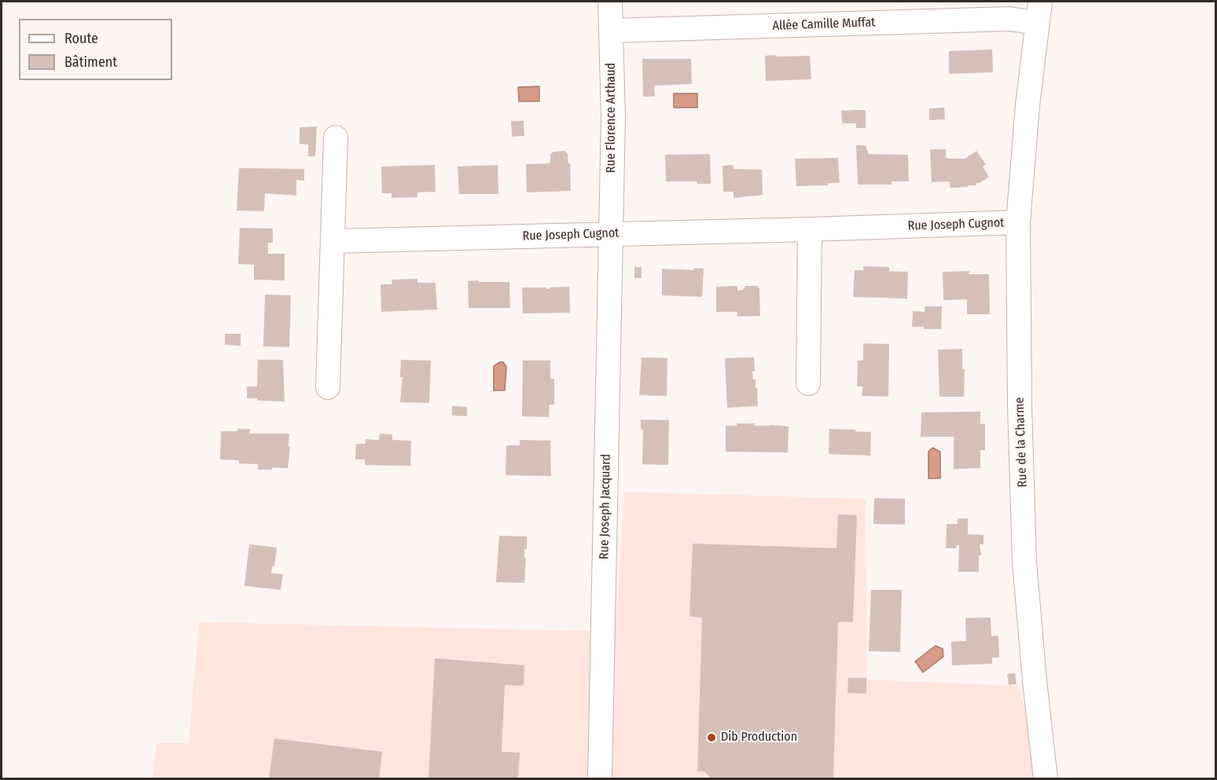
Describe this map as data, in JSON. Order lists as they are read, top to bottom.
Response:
{
  "streets": {
    "street": [
      "Allée Camille Muffat",
      "Rue Florence Arthaud",
      "Rue Joseph Cugnot",
      "Rue de la Charme",
      "Rue Joseph Jacquard"
    ]
  },
  "crossings": [
    ["Allée Camille Muffat", "Rue Florence Arthaud"],
    ["Allée Camille Muffat", "Rue de la Charme"],
    ["Rue Florence Arthaud", "Rue Joseph Cugnot"],
    ["Rue Florence Arthaud", "Rue Joseph Jacquard"],
    ["Rue Joseph Cugnot", "Rue de la Charme"],
    ["Rue Joseph Cugnot", "Rue Joseph Jacquard"]
  ],
  "places": ["Dib Production"],
  "legend": ["Route", "Bâtiment"]
}
